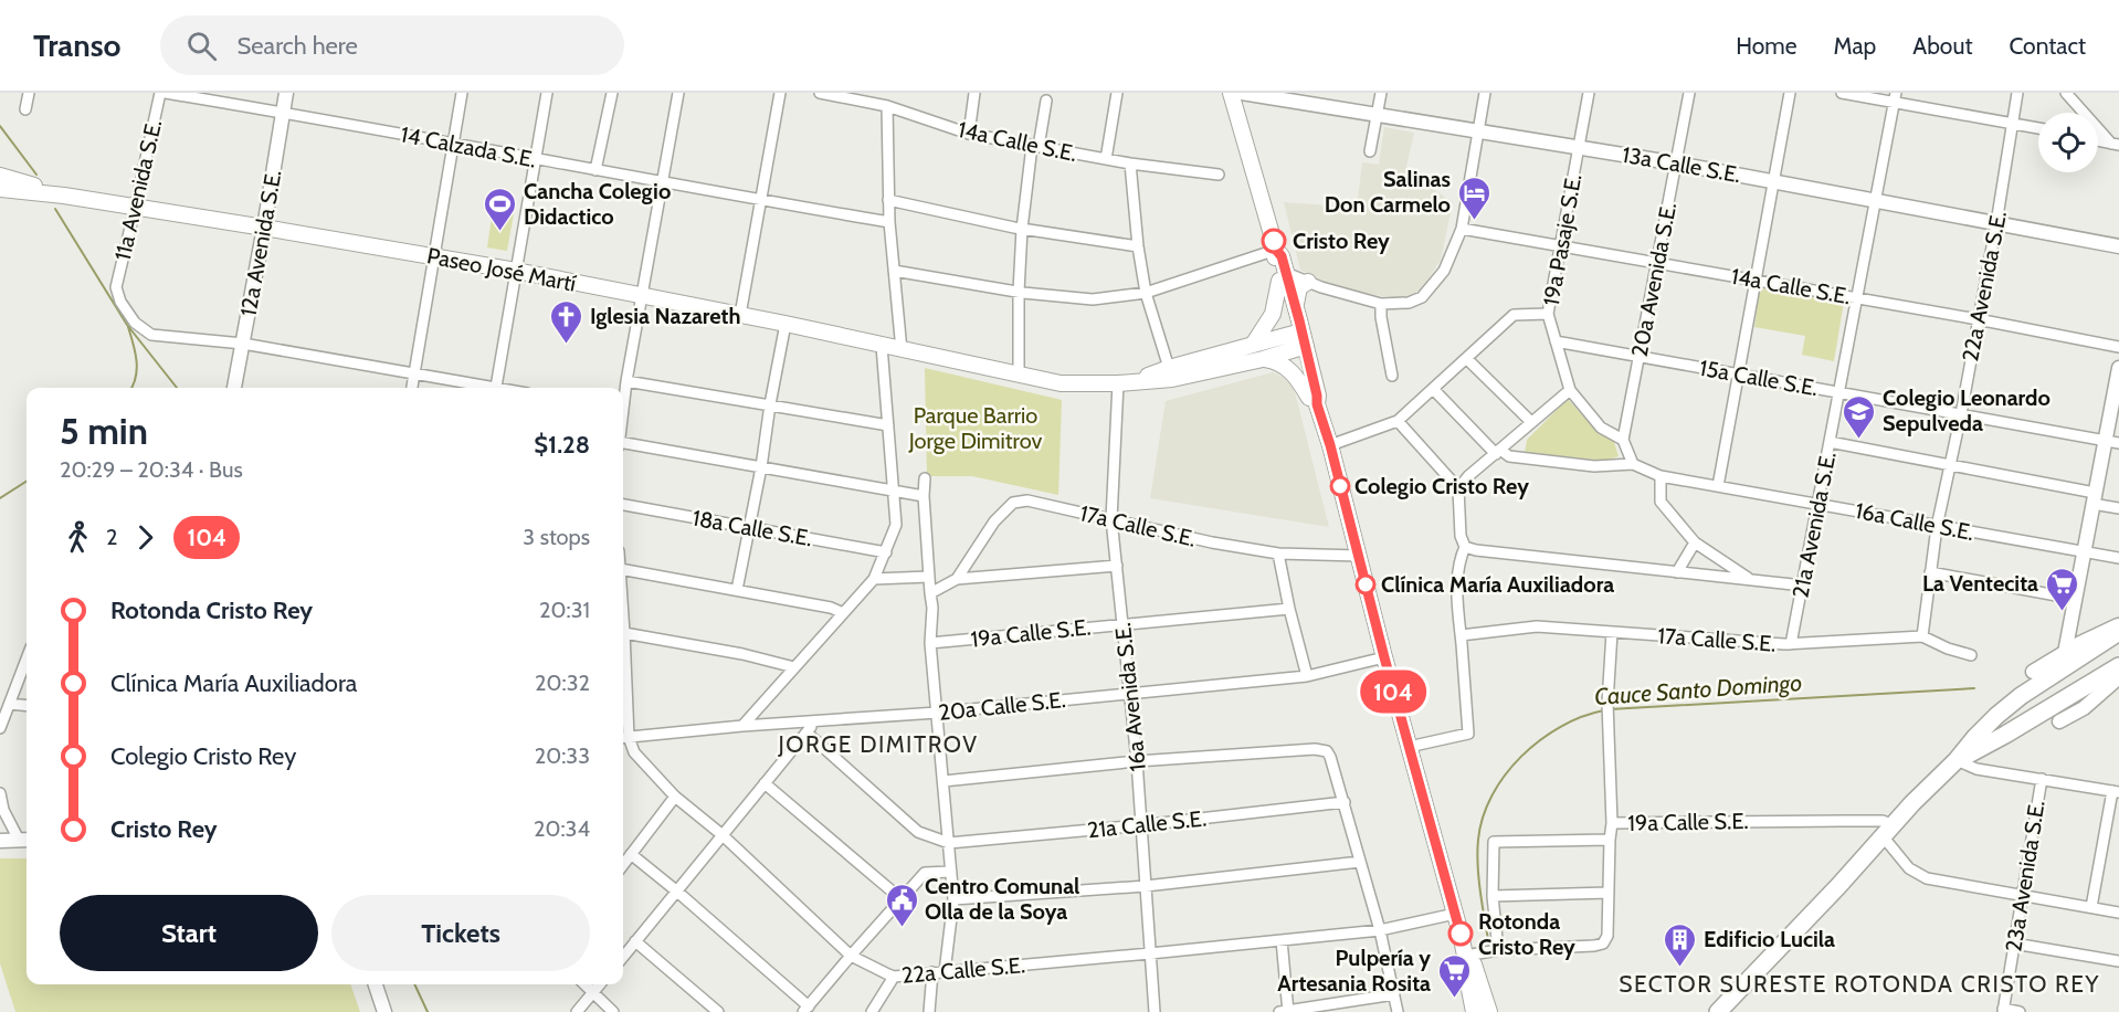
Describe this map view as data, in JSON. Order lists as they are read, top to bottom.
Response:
{
  "streets": {
    "main road": ["Paseo José Martí"],
    "street": [
      "14a Calle S.E.",
      "14 Calzada S.E.",
      "13a Calle S.E.",
      "11a Avenida S.E.",
      "19a Pasaje S.E.",
      "12a Avenida S.E.",
      "20a Avenida S.E.",
      "22a Avenida S.E.",
      "15a Calle S.E.",
      "16a Calle S.E.",
      "21a Avenida S.E.",
      "17a Calle S.E.",
      "18a Calle S.E.",
      "19a Calle S.E.",
      "16a Avenida S.E.",
      "20a Calle S.E.",
      "21a Calle S.E.",
      "23a Avenida S.E.",
      "22a Calle S.E."
    ]
  },
  "crossings": [
    ["14a Calle S.E.", "19a Pasaje S.E."],
    ["14a Calle S.E.", "20a Avenida S.E."],
    ["14a Calle S.E.", "22a Avenida S.E."],
    ["14a Calle S.E.", "21a Avenida S.E."],
    ["14 Calzada S.E.", "12a Avenida S.E."],
    ["13a Calle S.E.", "19a Pasaje S.E."],
    ["13a Calle S.E.", "20a Avenida S.E."],
    ["13a Calle S.E.", "22a Avenida S.E."],
    ["13a Calle S.E.", "21a Avenida S.E."],
    ["11a Avenida S.E.", "12a Avenida S.E."],
    ["11a Avenida S.E.", "Paseo José Martí"],
    ["19a Pasaje S.E.", "20a Avenida S.E."],
    ["19a Pasaje S.E.", "15a Calle S.E."],
    ["12a Avenida S.E.", "Paseo José Martí"],
    ["Paseo José Martí", "16a Avenida S.E."],
    ["20a Avenida S.E.", "15a Calle S.E."],
    ["22a Avenida S.E.", "15a Calle S.E."],
    ["22a Avenida S.E.", "16a Calle S.E."],
    ["22a Avenida S.E.", "17a Calle S.E."],
    ["15a Calle S.E.", "21a Avenida S.E."],
    ["16a Calle S.E.", "21a Avenida S.E."],
    ["21a Avenida S.E.", "17a Calle S.E."],
    ["17a Calle S.E.", "16a Avenida S.E."],
    ["19a Calle S.E.", "16a Avenida S.E."],
    ["16a Avenida S.E.", "20a Calle S.E."],
    ["16a Avenida S.E.", "21a Calle S.E."],
    ["16a Avenida S.E.", "22a Calle S.E."],
    ["20a Calle S.E.", "22a Calle S.E."]
  ],
  "districts": ["JORGE DIMITROV", "SECTOR SURESTE ROTONDA CRISTO REY"],
  "water": ["Cauce Santo Domingo"],
  "parks": ["Parque Barrio Jorge Dimitrov"],
  "places": {
    "hotel": ["Salinas Don Carmelo"],
    "sports": ["Cancha Colegio Didactico"],
    "other": [
      "Cristo Rey",
      "Colegio Cristo Rey",
      "Clínica María Auxiliadora",
      "Rotonda Cristo Rey"
    ],
    "church": ["Iglesia Nazareth"],
    "school or university": ["Colegio Leonardo Sepulveda"],
    "supermarket": ["La Ventecita", "Pulpería y Artesania Rosita"],
    "public building": ["Centro Comunal Olla de la Soya"],
    "building": ["Edificio Lucila"]
  },
  "lines": ["bus line 104"],
  "page": {
    "header": "Transo",
    "search": "Search here",
    "nav": [
      "Home",
      "Map",
      "About",
      "Contact"
    ],
    "on_map": "104",
    "heading": ["5 min", "20:29 – 20:34 · Bus", "$1.28"],
    "legs": ["2", "104", "3 stops"],
    "list": [
      {
        "name": "Rotonda Cristo Rey",
        "value": "20:31"
      },
      {
        "name": "Clínica María Auxiliadora",
        "value": "20:32"
      },
      {
        "name": "Colegio Cristo Rey",
        "value": "20:33"
      },
      {
        "name": "Cristo Rey",
        "value": "20:34"
      }
    ],
    "buttons": ["Start", "Tickets"]
  }
}
